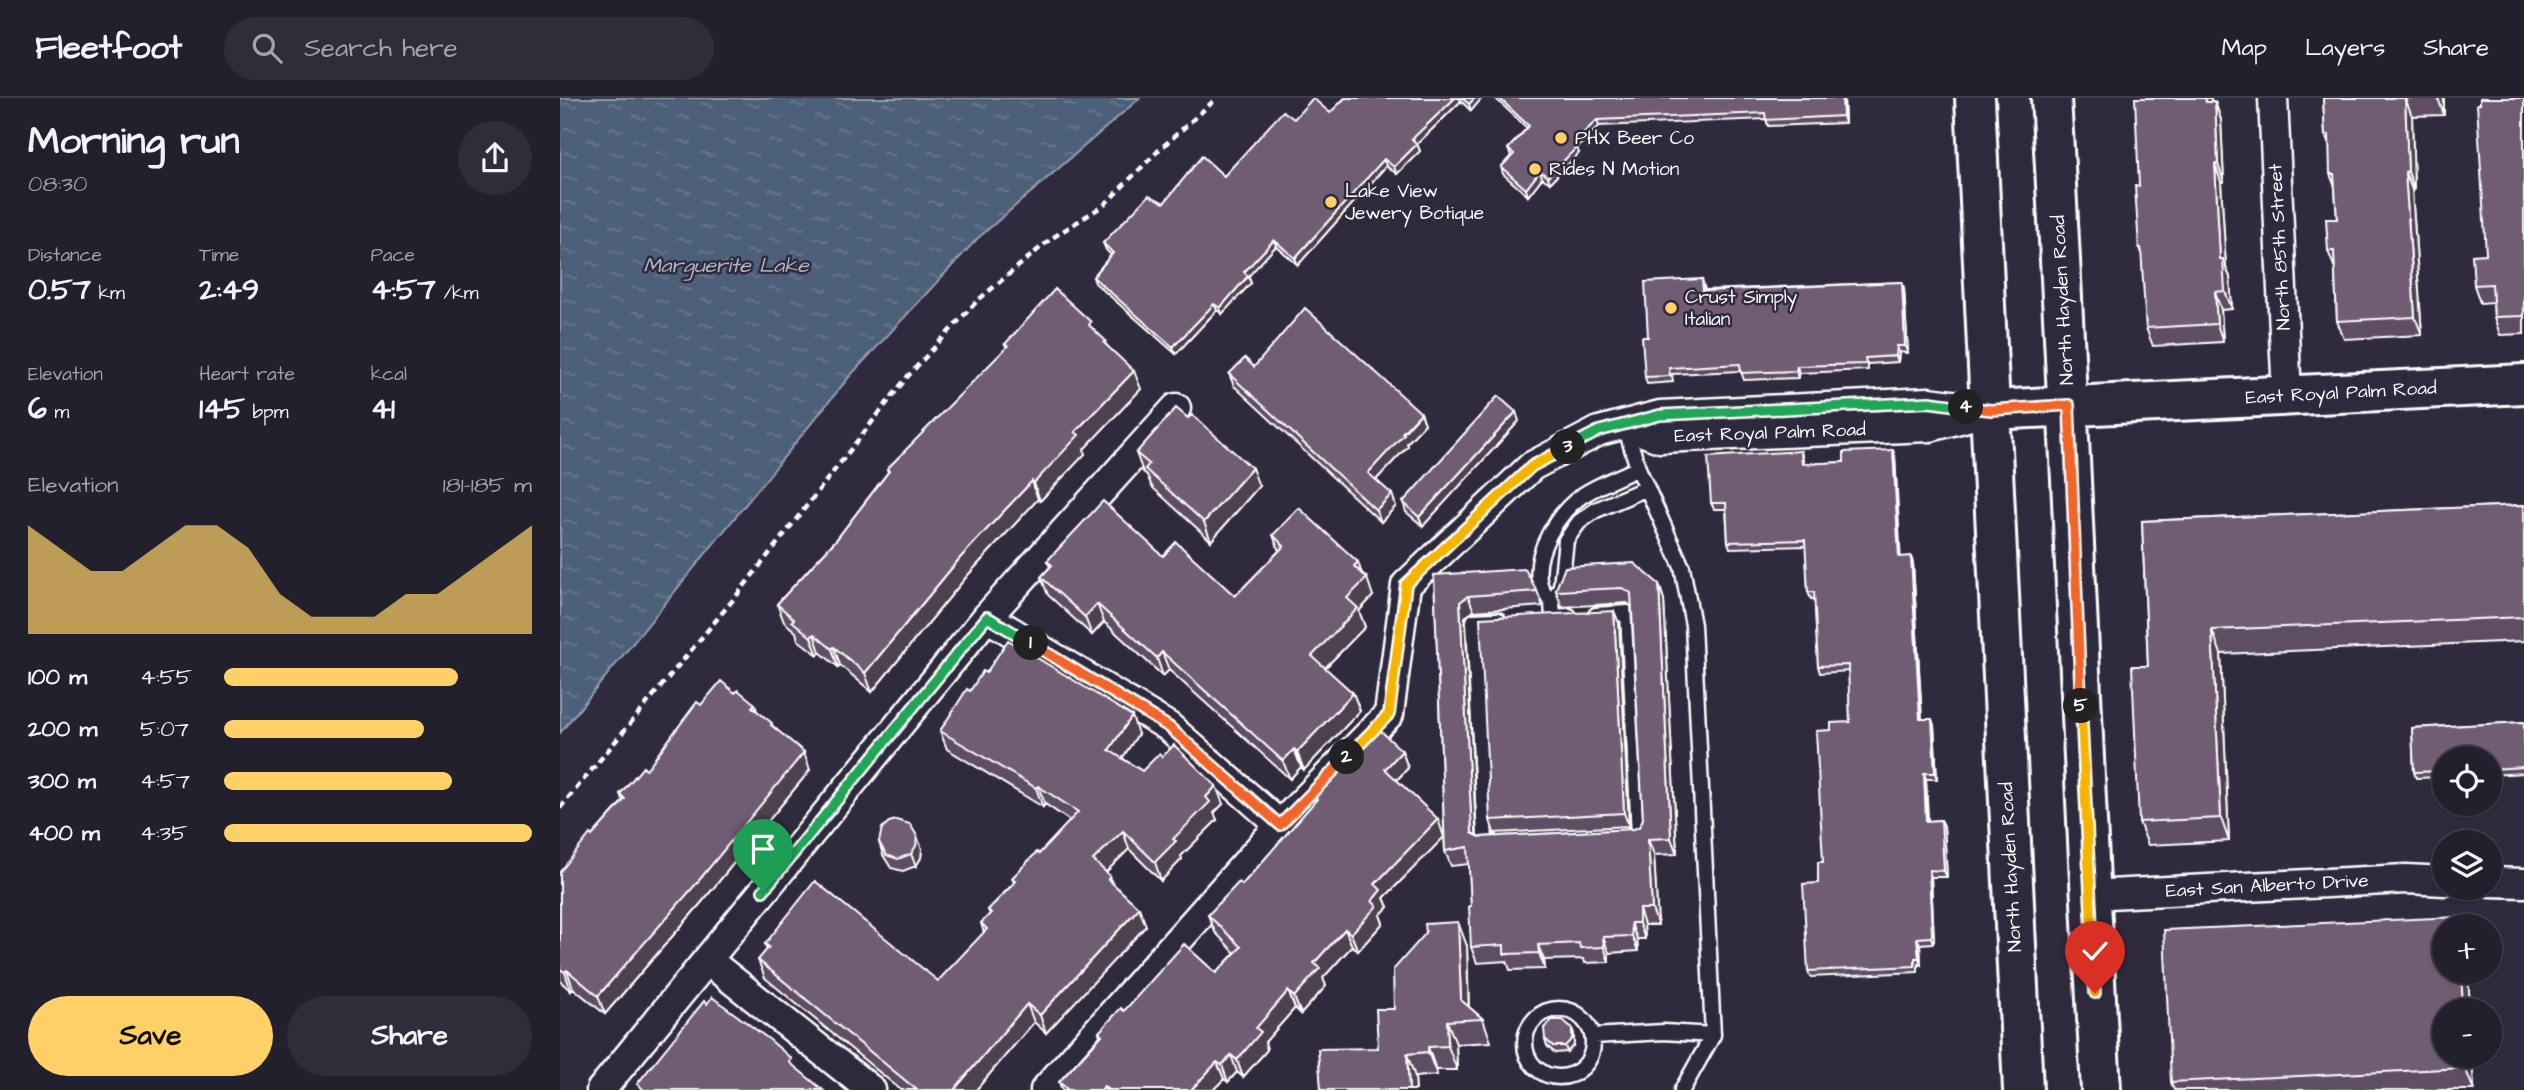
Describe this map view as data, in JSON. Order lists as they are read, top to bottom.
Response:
{
  "streets": {
    "main road": ["North Hayden Road", "East Royal Palm Road"],
    "street": ["North 85th Street", "East San Alberto Drive"]
  },
  "crossings": [
    ["North 85th Street", "East Royal Palm Road"],
    ["North Hayden Road", "East Royal Palm Road"],
    ["North Hayden Road", "East San Alberto Drive"]
  ],
  "water": ["Marguerite Lake"],
  "places": [
    "PHX Beer Co",
    "Rides N Motion",
    "Lake View Jewery Botique",
    "Crust Simply Italian"
  ],
  "page": {
    "header": "Fleetfoot",
    "search": "Search here",
    "nav": ["Map", "Layers", "Share"],
    "heading": ["Morning run", "08:30"],
    "stats": [
      ["Distance", "0.57 km"],
      ["Time", "2:49"],
      ["Pace", "4:57 /km"],
      ["Elevation", "6 m"],
      ["Heart rate", "145 bpm"],
      ["kcal", "41"]
    ],
    "pins": [
      "4",
      "3",
      "1",
      "5",
      "2"
    ],
    "chart": ["Elevation", "181–185 m"],
    "list": [
      {
        "name": "100 m",
        "note": "4:55"
      },
      {
        "name": "200 m",
        "note": "5:07"
      },
      {
        "name": "300 m",
        "note": "4:57"
      },
      {
        "name": "400 m",
        "note": "4:35"
      }
    ],
    "map_buttons": ["+", "−"],
    "buttons": ["Save", "Share"]
  }
}
